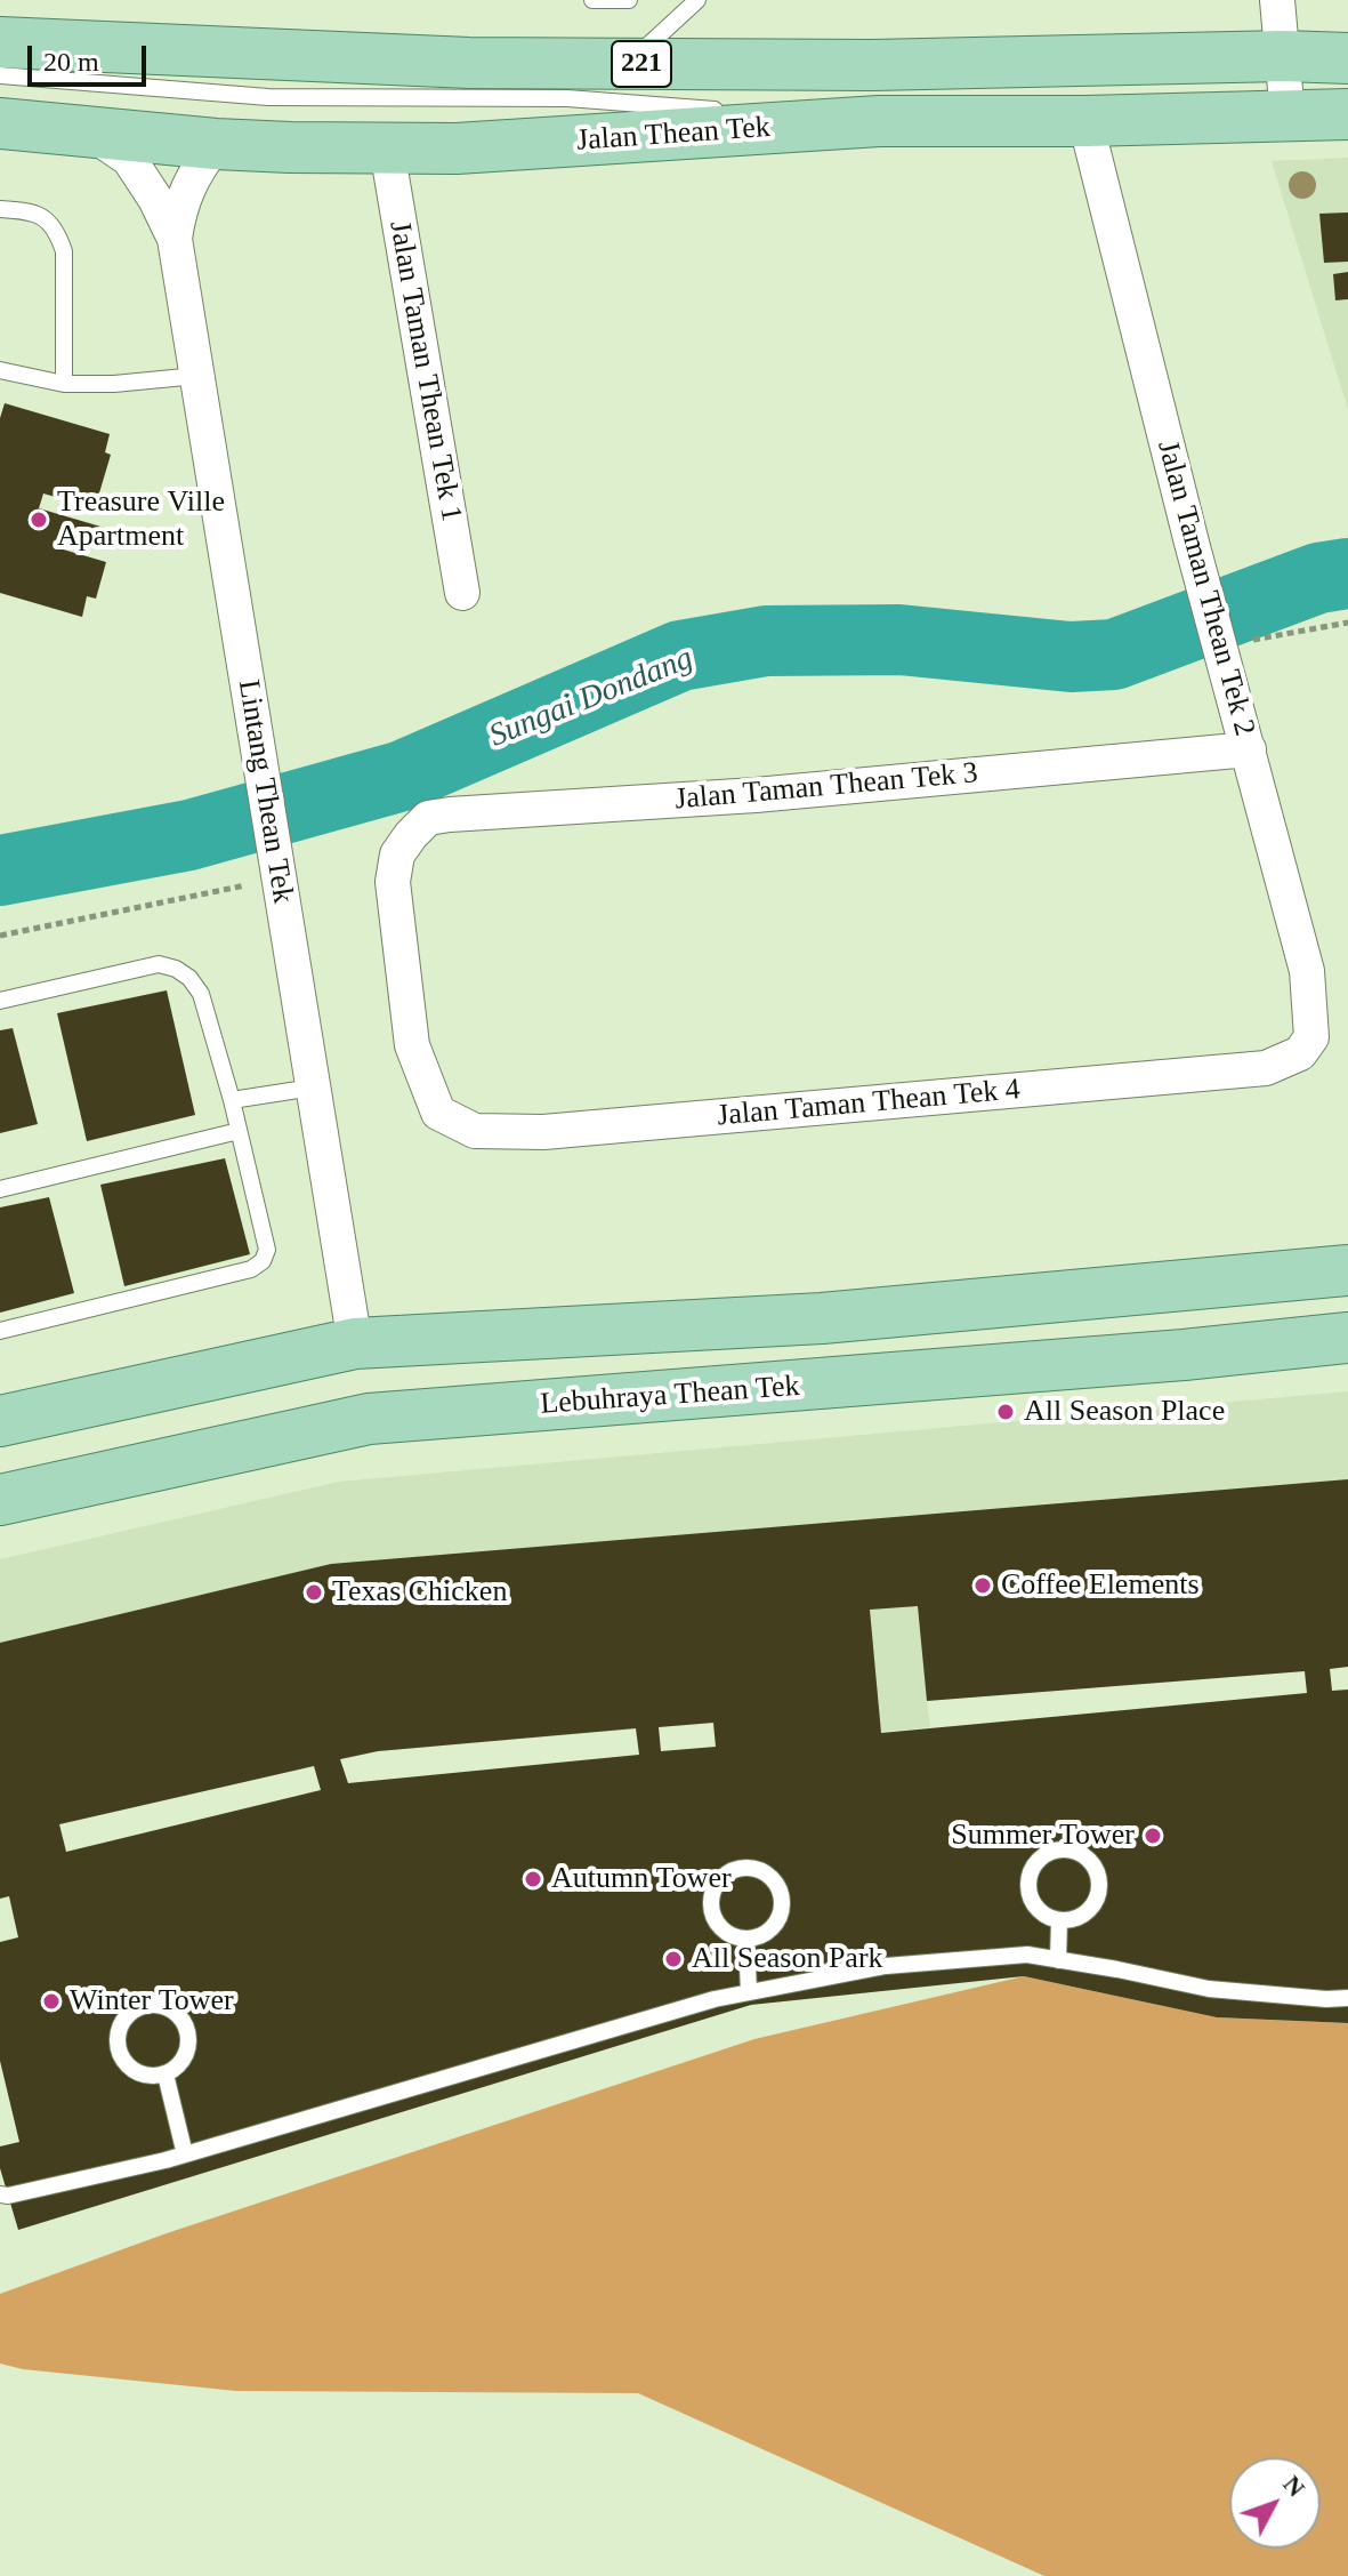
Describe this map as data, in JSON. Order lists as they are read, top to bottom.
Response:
{
  "streets": {
    "main road": ["221", "Jalan Thean Tek", "Lebuhraya Thean Tek"],
    "street": [
      "Jalan Taman Thean Tek 1",
      "Jalan Taman Thean Tek 2",
      "Jalan Taman Thean Tek 3",
      "Lintang Thean Tek",
      "Jalan Taman Thean Tek 4"
    ]
  },
  "crossings": [
    ["Jalan Thean Tek", "Jalan Taman Thean Tek 1"],
    ["Jalan Thean Tek", "Jalan Taman Thean Tek 2"],
    ["Jalan Thean Tek", "Lintang Thean Tek"],
    ["Jalan Taman Thean Tek 2", "Jalan Taman Thean Tek 3"],
    ["Jalan Taman Thean Tek 2", "Jalan Taman Thean Tek 4"],
    ["Jalan Taman Thean Tek 3", "Jalan Taman Thean Tek 4"]
  ],
  "water": ["Sungai Dondang"],
  "places": [
    "Treasure Ville Apartment",
    "All Season Place",
    "Coffee Elements",
    "Texas Chicken",
    "Summer Tower",
    "Autumn Tower",
    "All Season Park",
    "Winter Tower"
  ],
  "scale_bar": "20 m",
  "north": "top right"
}
